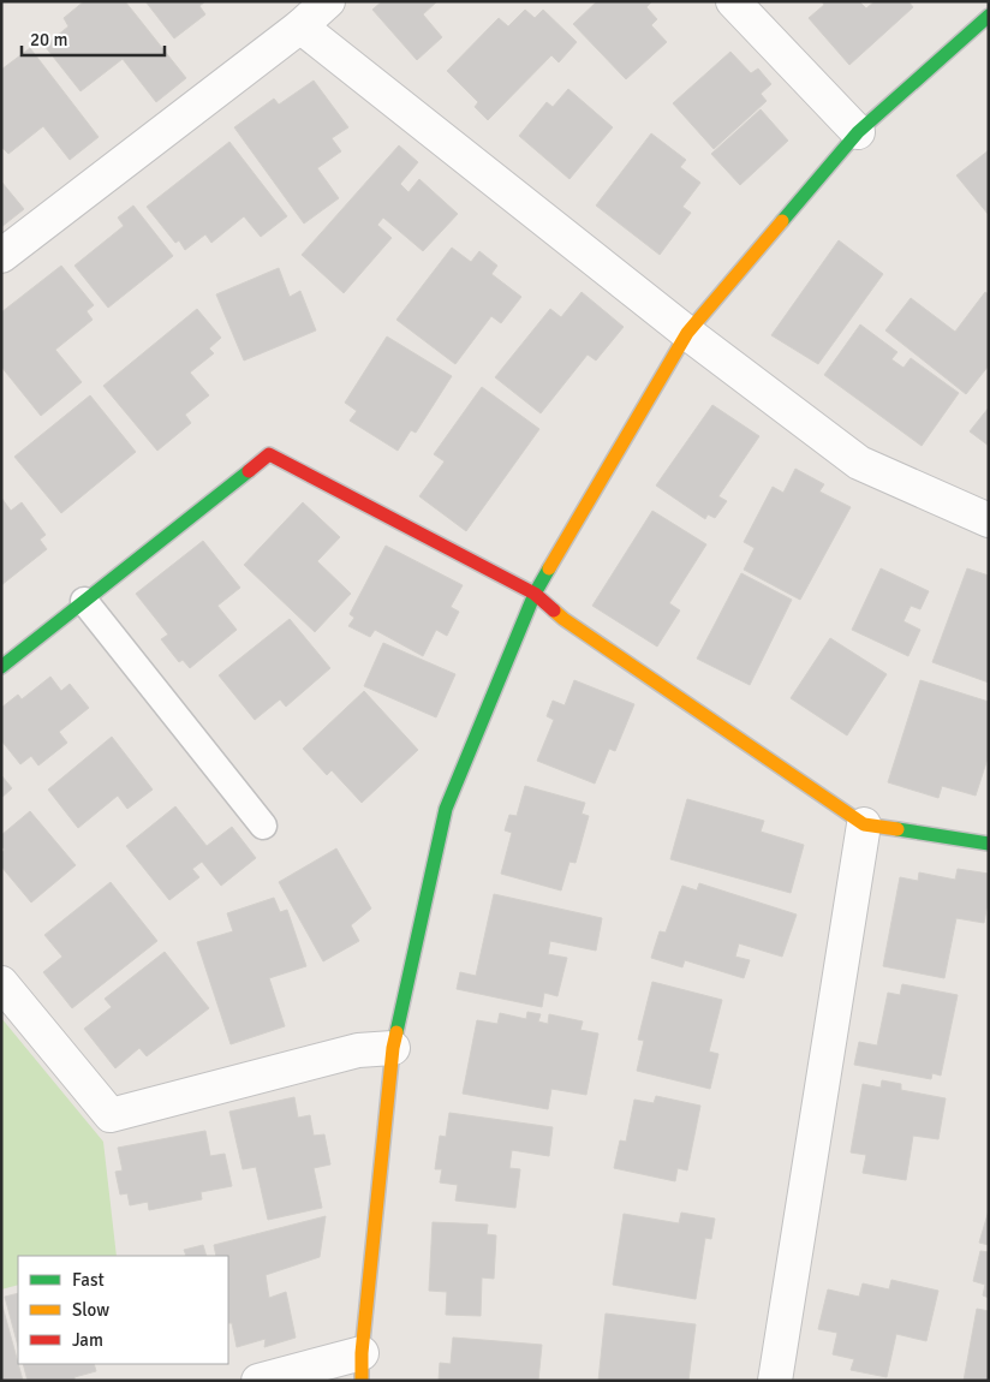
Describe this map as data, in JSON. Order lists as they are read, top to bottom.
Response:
{
  "legend": ["Fast", "Slow", "Jam"],
  "scale_bar": "20 m"
}
